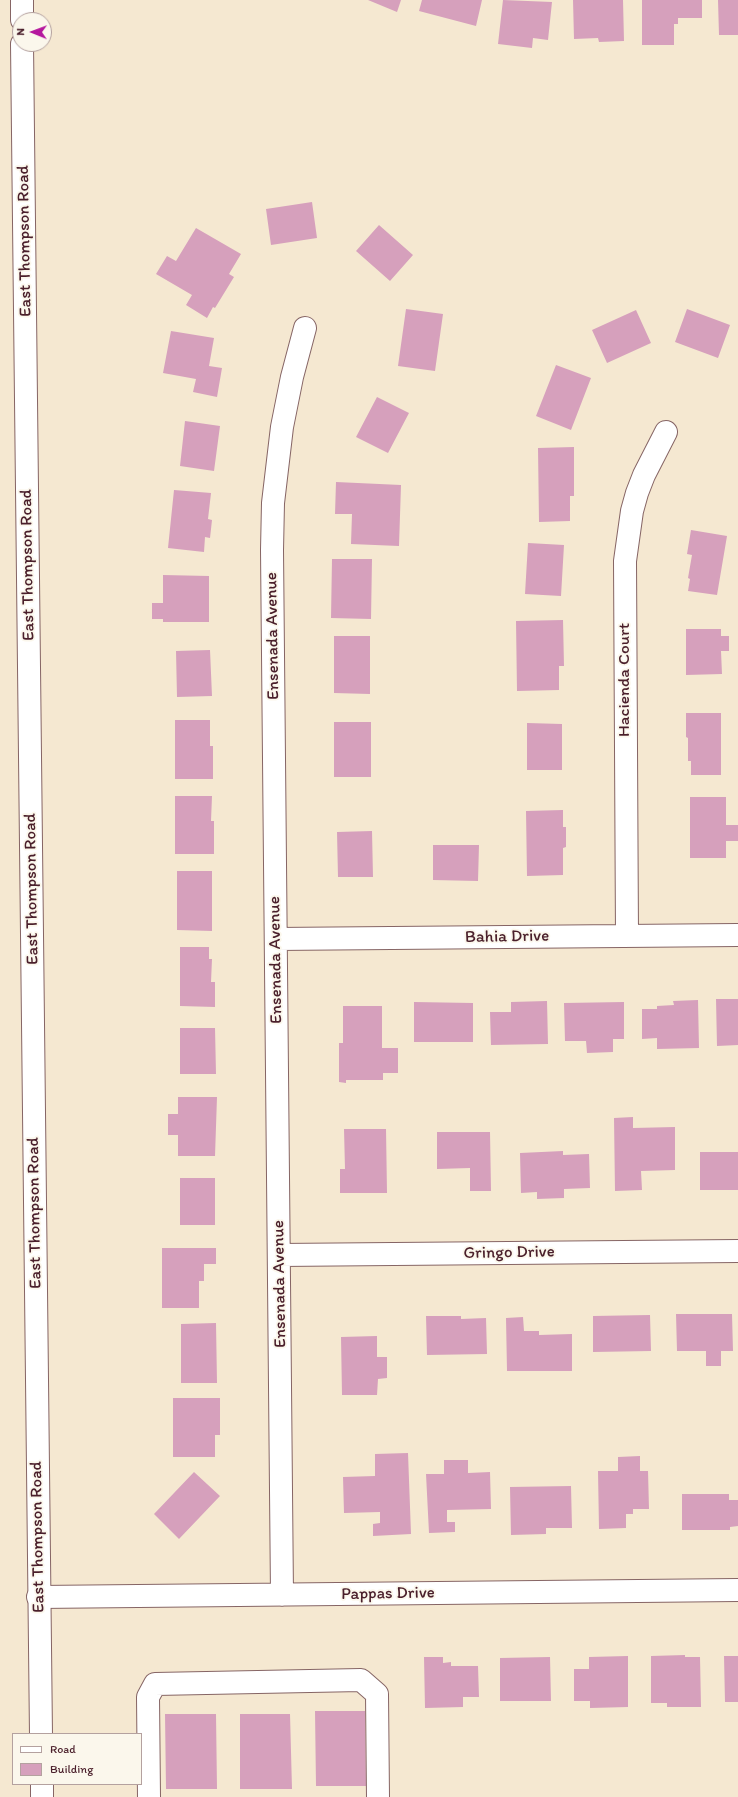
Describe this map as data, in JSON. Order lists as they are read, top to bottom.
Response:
{
  "streets": {
    "street": [
      "East Thompson Road",
      "Ensenada Avenue",
      "Hacienda Court",
      "Bahia Drive",
      "Gringo Drive",
      "Pappas Drive"
    ]
  },
  "crossings": [
    ["East Thompson Road", "Pappas Drive"],
    ["Ensenada Avenue", "Bahia Drive"],
    ["Ensenada Avenue", "Gringo Drive"],
    ["Ensenada Avenue", "Pappas Drive"],
    ["Hacienda Court", "Bahia Drive"]
  ],
  "legend": ["Road", "Building"],
  "north": "left"
}
